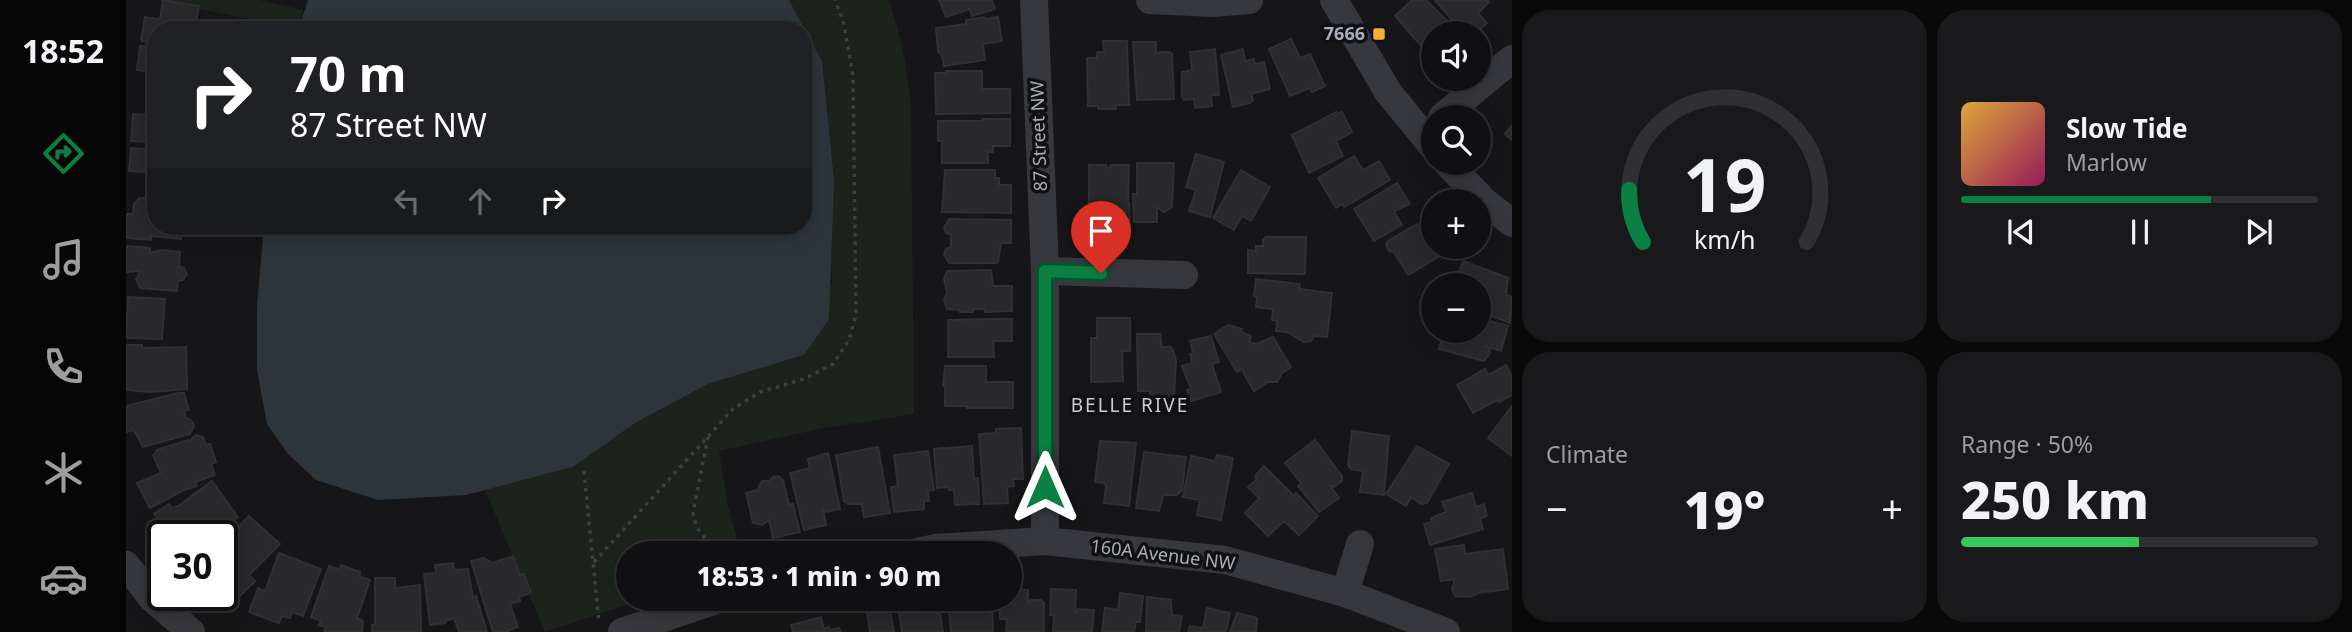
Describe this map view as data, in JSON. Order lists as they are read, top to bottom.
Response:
{
  "streets": {
    "street": ["87 Street NW", "160A Avenue NW"]
  },
  "crossings": [
    ["87 Street NW", "160A Avenue NW"]
  ],
  "districts": ["BELLE RIVE"],
  "places": {
    "transit": ["7666"]
  },
  "page": {
    "tabs": "18:52",
    "map_buttons": ["+", "−"],
    "turn": ["70 m", "87 Street NW"],
    "song": ["Slow Tide", "Marlow"],
    "tile": [
      "Climate",
      ["Range · 50%", "250 km"]
    ],
    "heat": ["−", "19°", "+"],
    "limit": "30",
    "trip": "18:53 · 1 min · 90 m",
    "gauge": ["19", "km/h"]
  }
}
